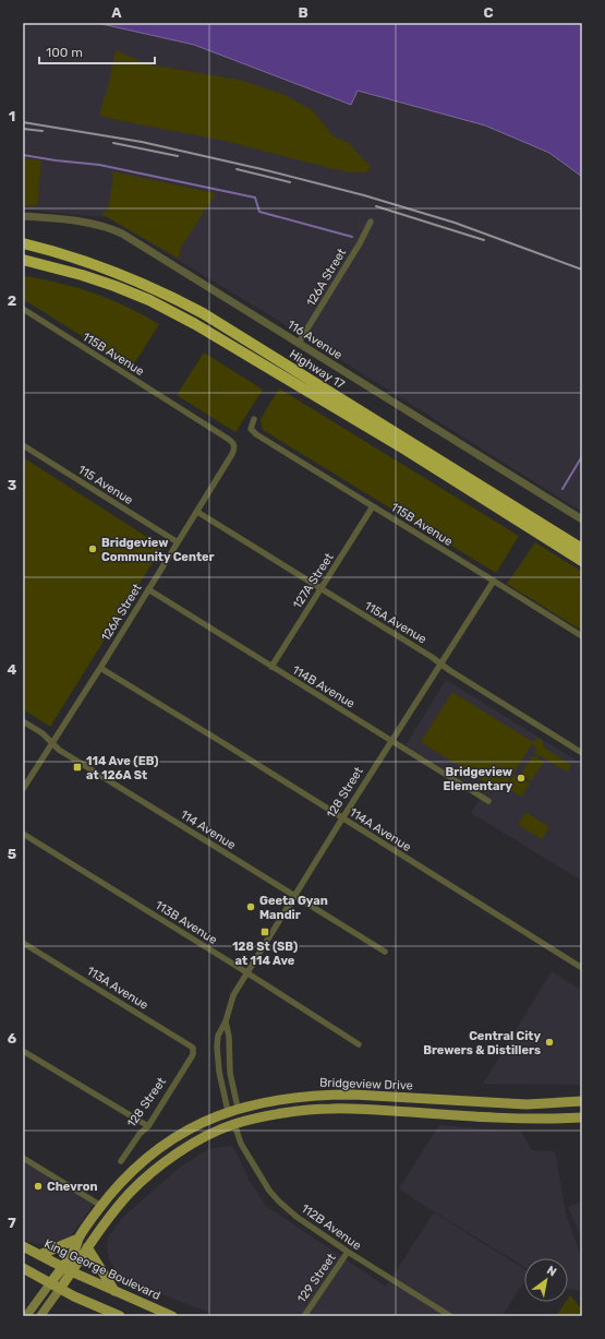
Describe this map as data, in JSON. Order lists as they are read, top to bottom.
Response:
{
  "streets": {
    "highway": ["Highway 17"],
    "main road": ["Bridgeview Drive", "King George Boulevard"],
    "street": [
      "126A Street",
      "116 Avenue",
      "115B Avenue",
      "115 Avenue",
      "127A Street",
      "115A Avenue",
      "114B Avenue",
      "128 Street",
      "114 Avenue",
      "114A Avenue",
      "113B Avenue",
      "113A Avenue",
      "112B Avenue",
      "129 Street"
    ]
  },
  "crossings": [
    ["126A Street", "116 Avenue"],
    ["126A Street", "115B Avenue"],
    ["126A Street", "115 Avenue"],
    ["126A Street", "115A Avenue"],
    ["126A Street", "114B Avenue"],
    ["126A Street", "114 Avenue"],
    ["126A Street", "114A Avenue"],
    ["115B Avenue", "127A Street"],
    ["115B Avenue", "128 Street"],
    ["127A Street", "115A Avenue"],
    ["127A Street", "114B Avenue"],
    ["115A Avenue", "128 Street"],
    ["114B Avenue", "128 Street"],
    ["128 Street", "114 Avenue"],
    ["128 Street", "114A Avenue"],
    ["128 Street", "113B Avenue"],
    ["128 Street", "113A Avenue"],
    ["128 Street", "Bridgeview Drive"],
    ["128 Street", "112B Avenue"],
    ["Bridgeview Drive", "King George Boulevard"],
    ["112B Avenue", "129 Street"]
  ],
  "places": {
    "other": [
      "Bridgeview Community Center",
      "Bridgeview Elementary",
      "Geeta Gyan Mandir",
      "Central City Brewers & Distillers",
      "Chevron"
    ],
    "transit": ["114 Ave (EB) at 126A St", "128 St (SB) at 114 Ave"]
  },
  "scale_bar": "100 m",
  "north": "top right",
  "grid": {
    "columns": ["A", "B", "C"],
    "rows": [
      "1",
      "2",
      "3",
      "4",
      "5",
      "6",
      "7"
    ]
  }
}
